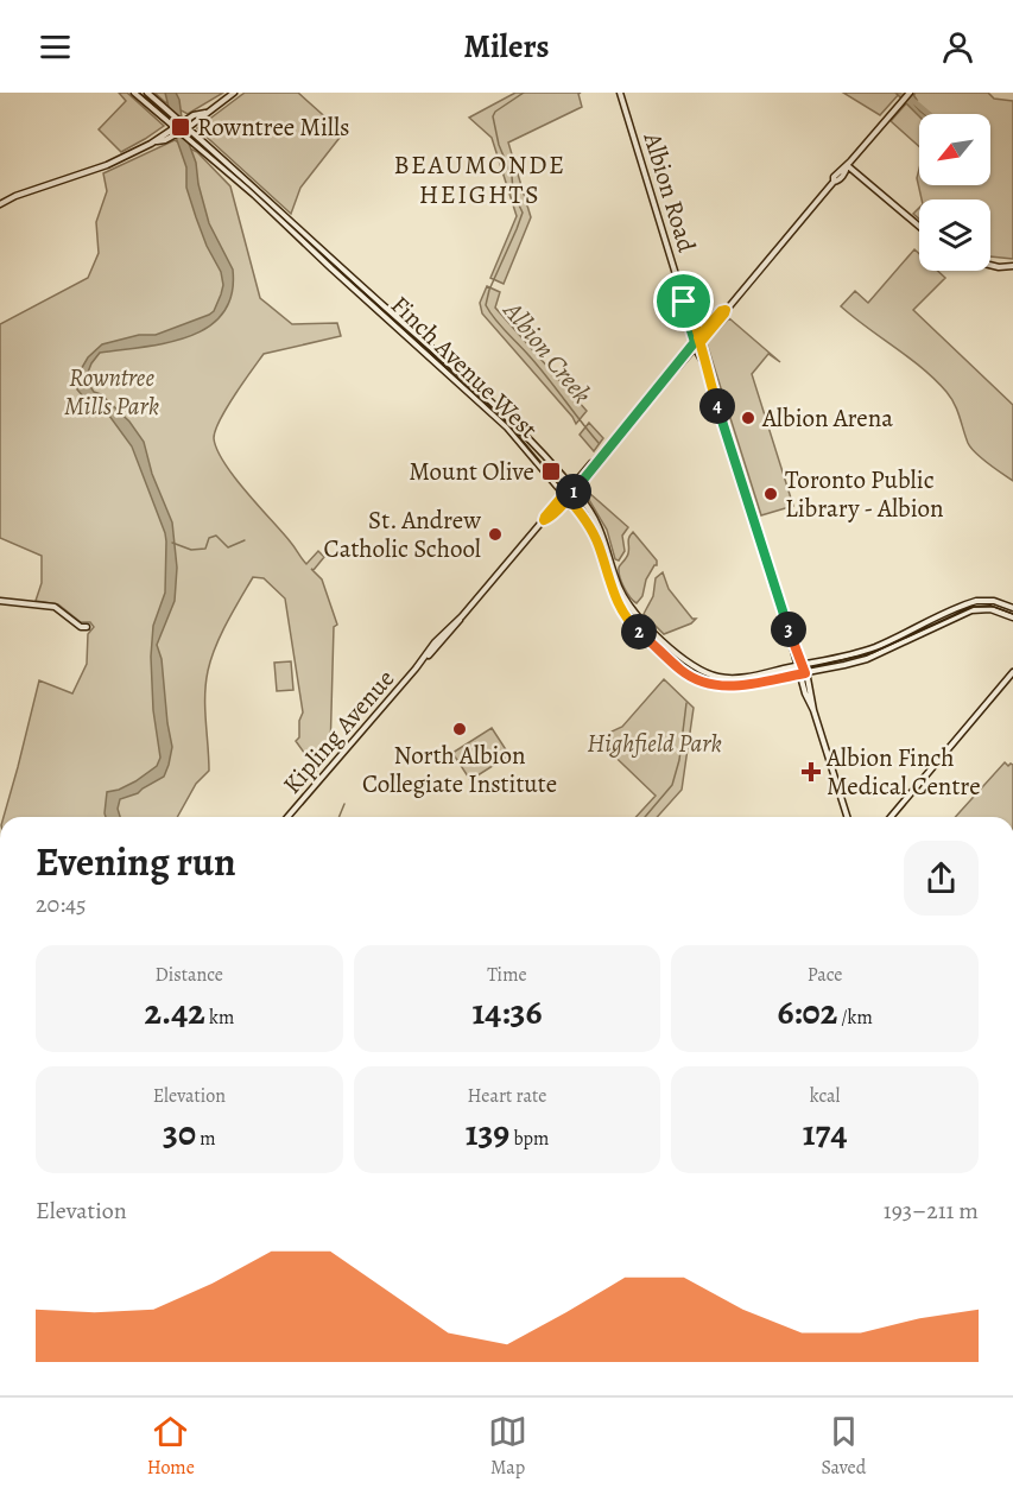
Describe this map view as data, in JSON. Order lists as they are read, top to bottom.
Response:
{
  "streets": {
    "main road": ["Albion Road", "Finch Avenue West", "Kipling Avenue"]
  },
  "crossings": [
    ["Albion Road", "Finch Avenue West"],
    ["Albion Road", "Kipling Avenue"],
    ["Finch Avenue West", "Kipling Avenue"]
  ],
  "districts": ["BEAUMONDE HEIGHTS"],
  "water": ["Albion Creek"],
  "parks": ["Rowntree Mills Park", "Highfield Park"],
  "places": {
    "transit": ["Rowntree Mills", "Mount Olive"],
    "other": [
      "Albion Arena",
      "Toronto Public Library - Albion",
      "St. Andrew Catholic School",
      "North Albion Collegiate Institute"
    ],
    "health": ["Albion Finch Medical Centre"]
  },
  "north": "bottom left",
  "page": {
    "header": "Milers",
    "pins": [
      "4",
      "1",
      "3",
      "2"
    ],
    "heading": ["Evening run", "20:45"],
    "stats": [
      ["Distance", "2.42 km"],
      ["Time", "14:36"],
      ["Pace", "6:02 /km"],
      ["Elevation", "30 m"],
      ["Heart rate", "139 bpm"],
      ["kcal", "174"]
    ],
    "chart": ["Elevation", "193–211 m"],
    "tabs": ["Home", "Map", "Saved"]
  }
}
